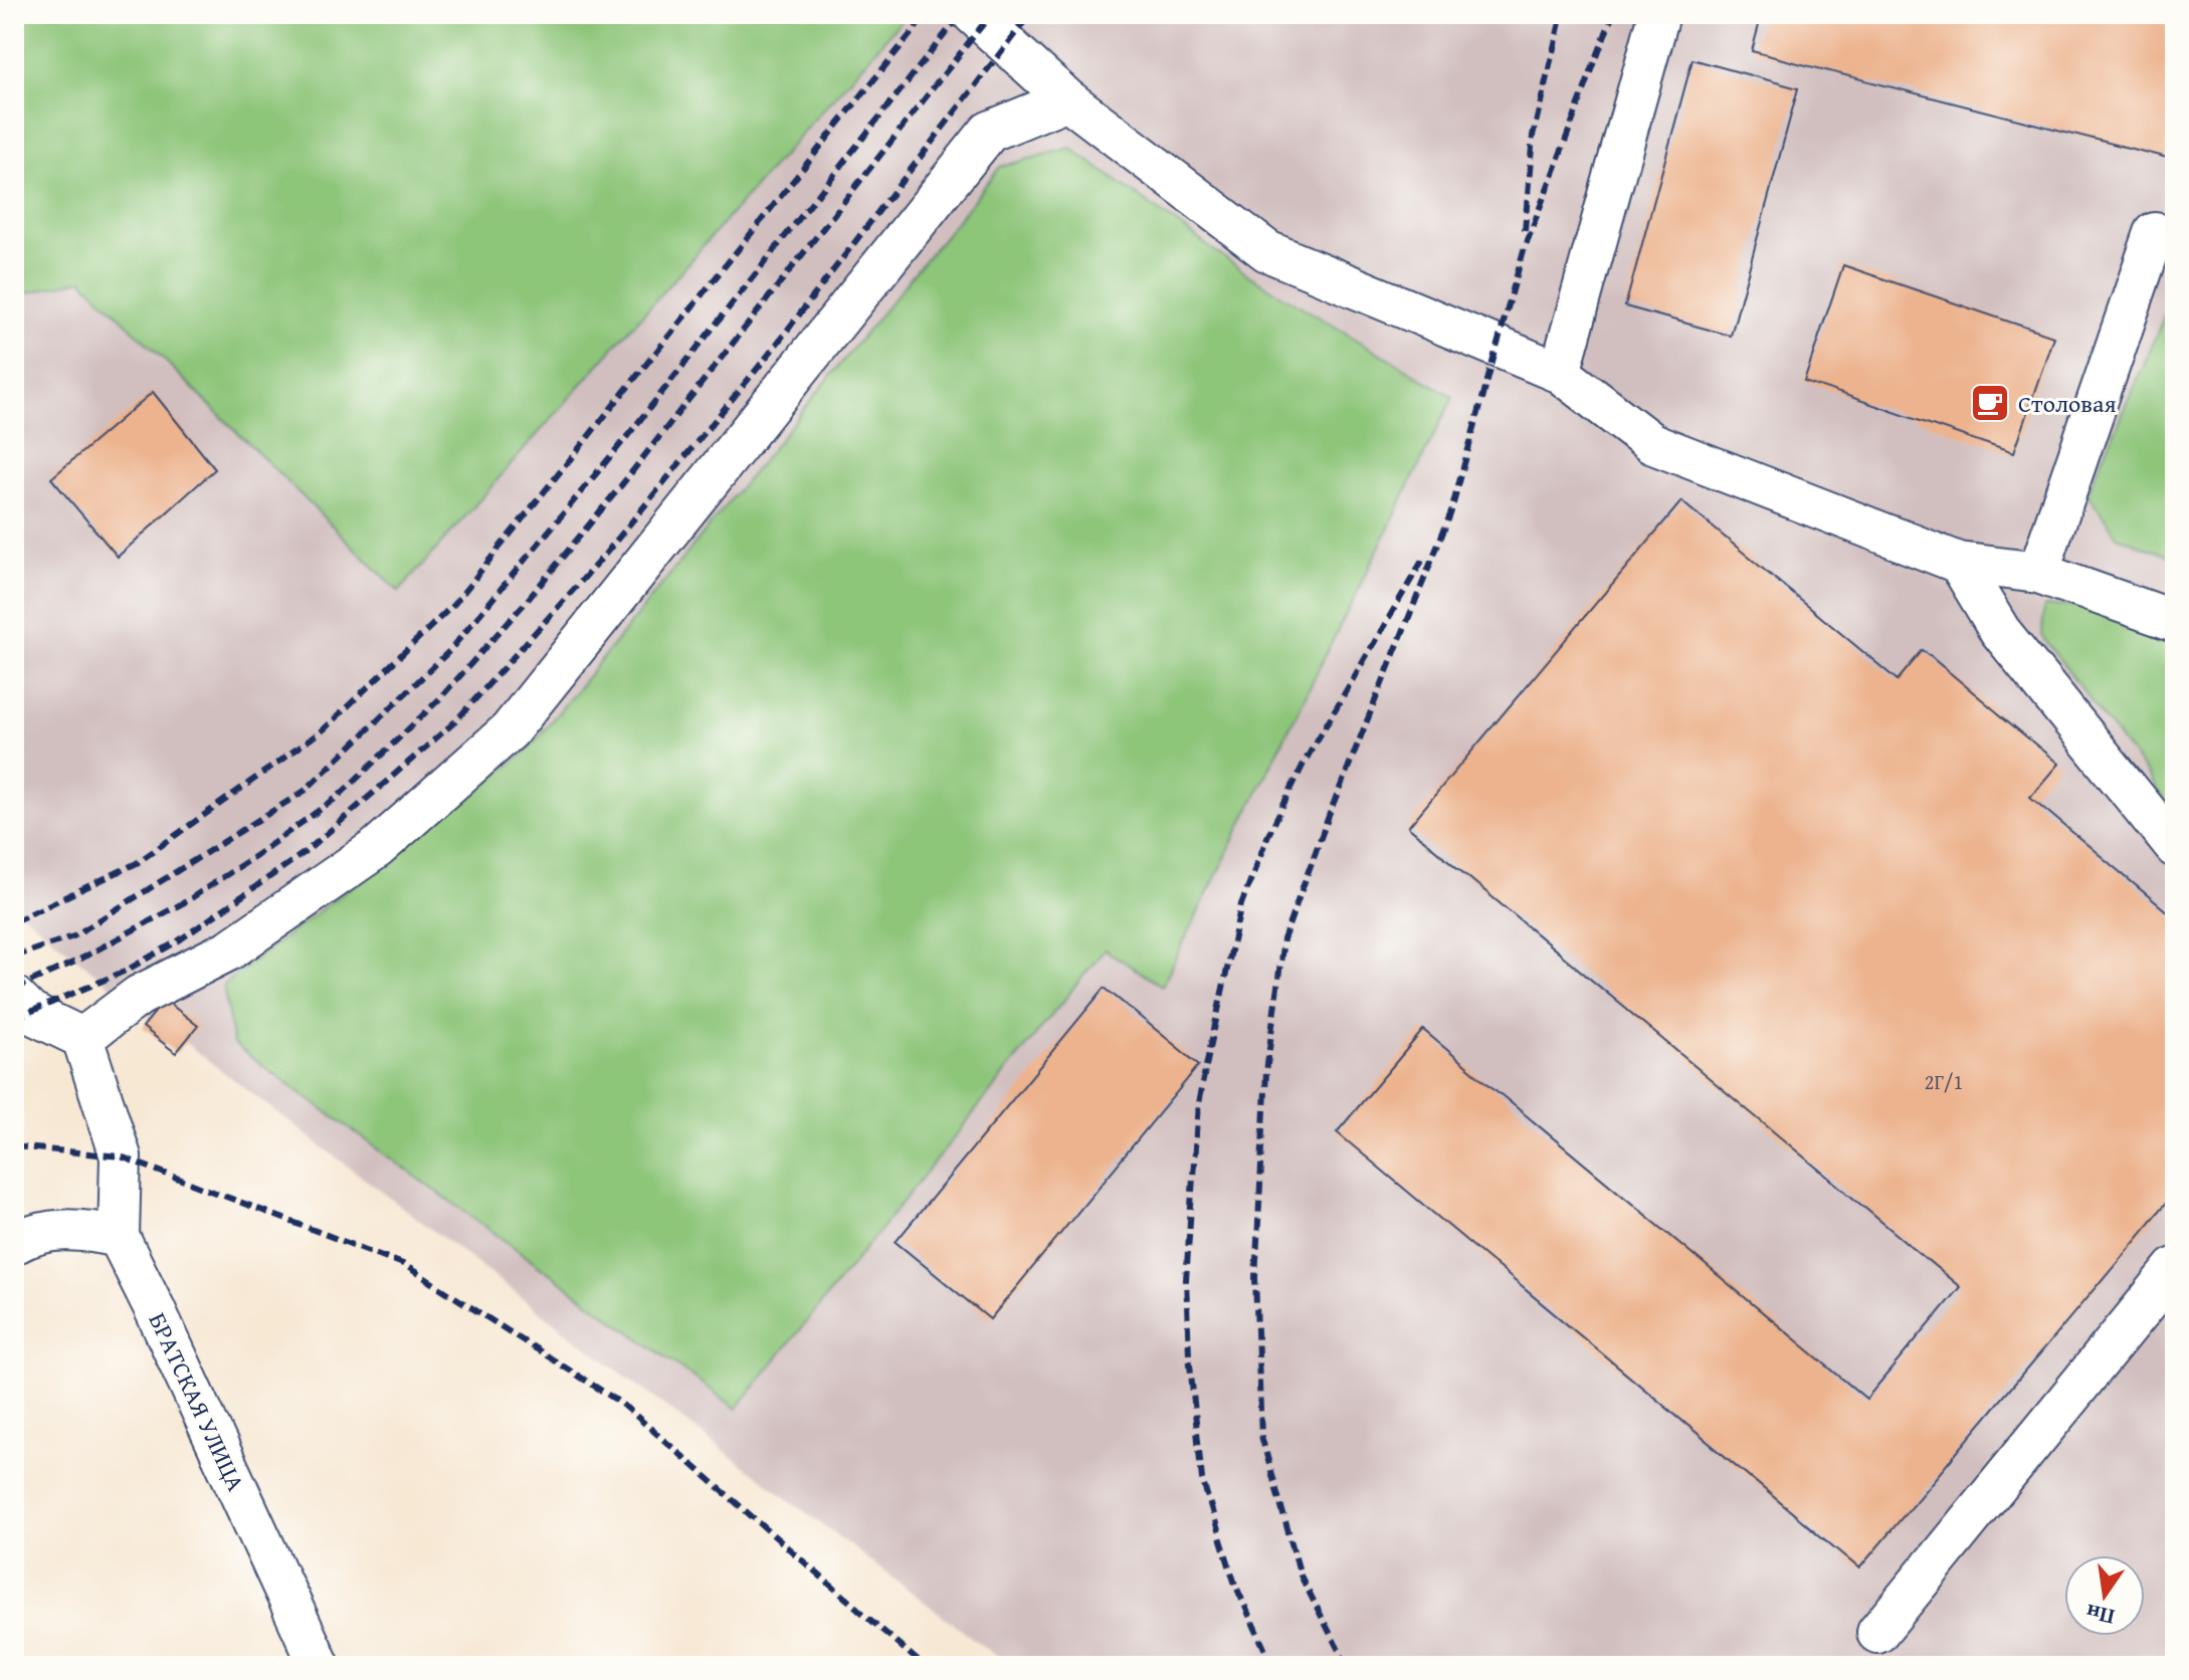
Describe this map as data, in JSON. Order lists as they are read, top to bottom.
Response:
{
  "streets": {
    "street": ["БРАТСКАЯ УЛИЦА"]
  },
  "places": {
    "cafe": ["Столовая"]
  },
  "house_numbers": ["2Г/1"],
  "north": "bottom"
}
